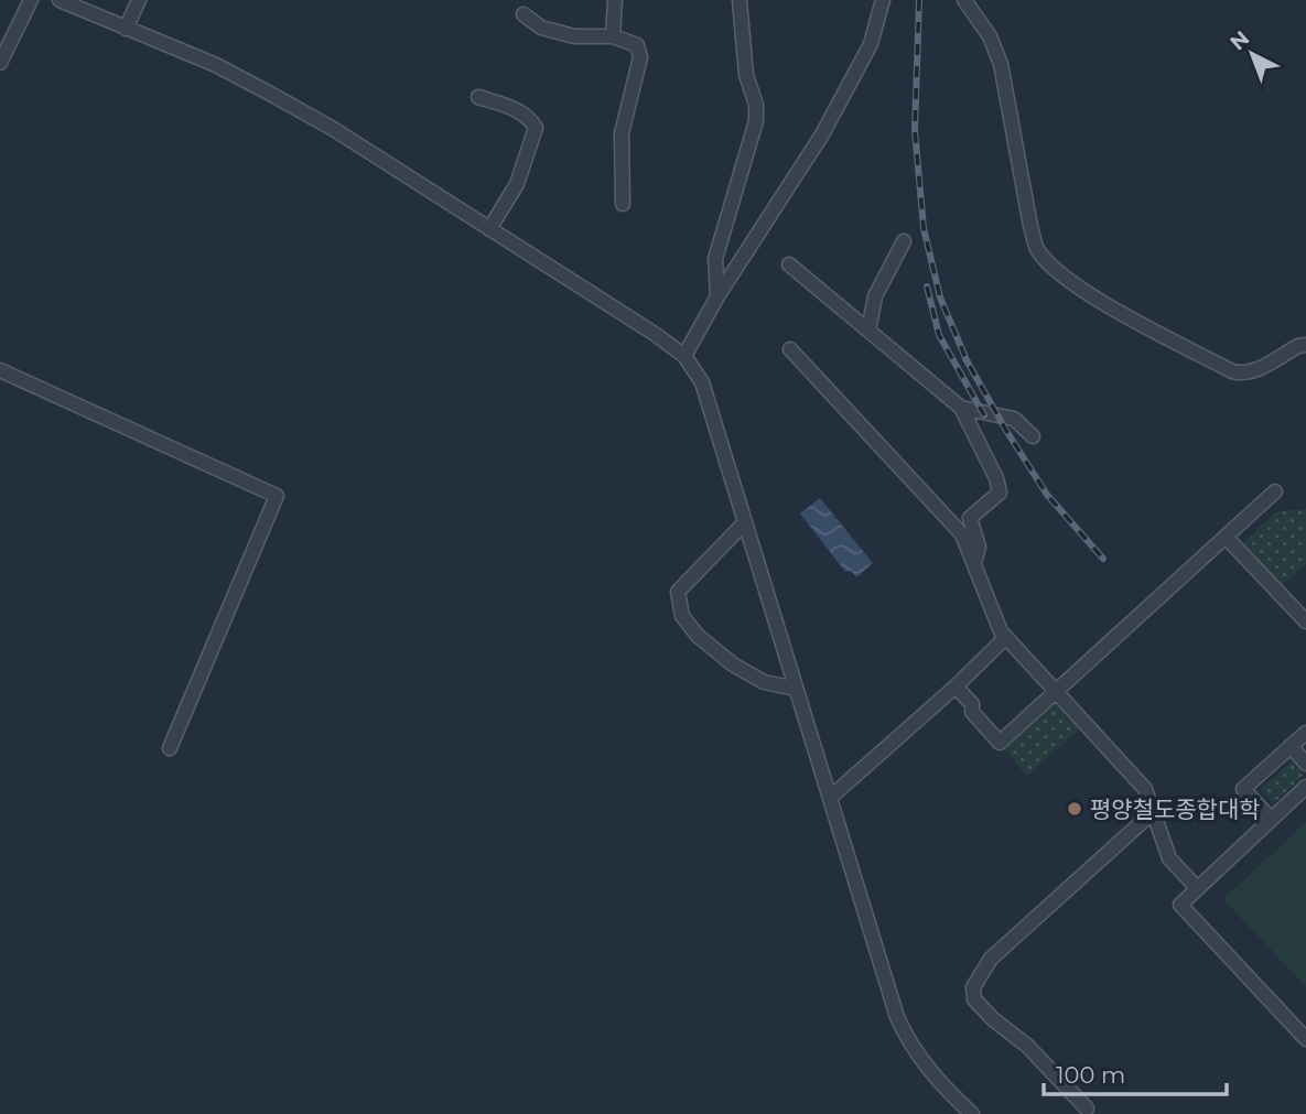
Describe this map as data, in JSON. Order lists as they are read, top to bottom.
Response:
{
  "places": ["평양철도종합대학"],
  "scale_bar": "100 m",
  "north": "top left"
}
